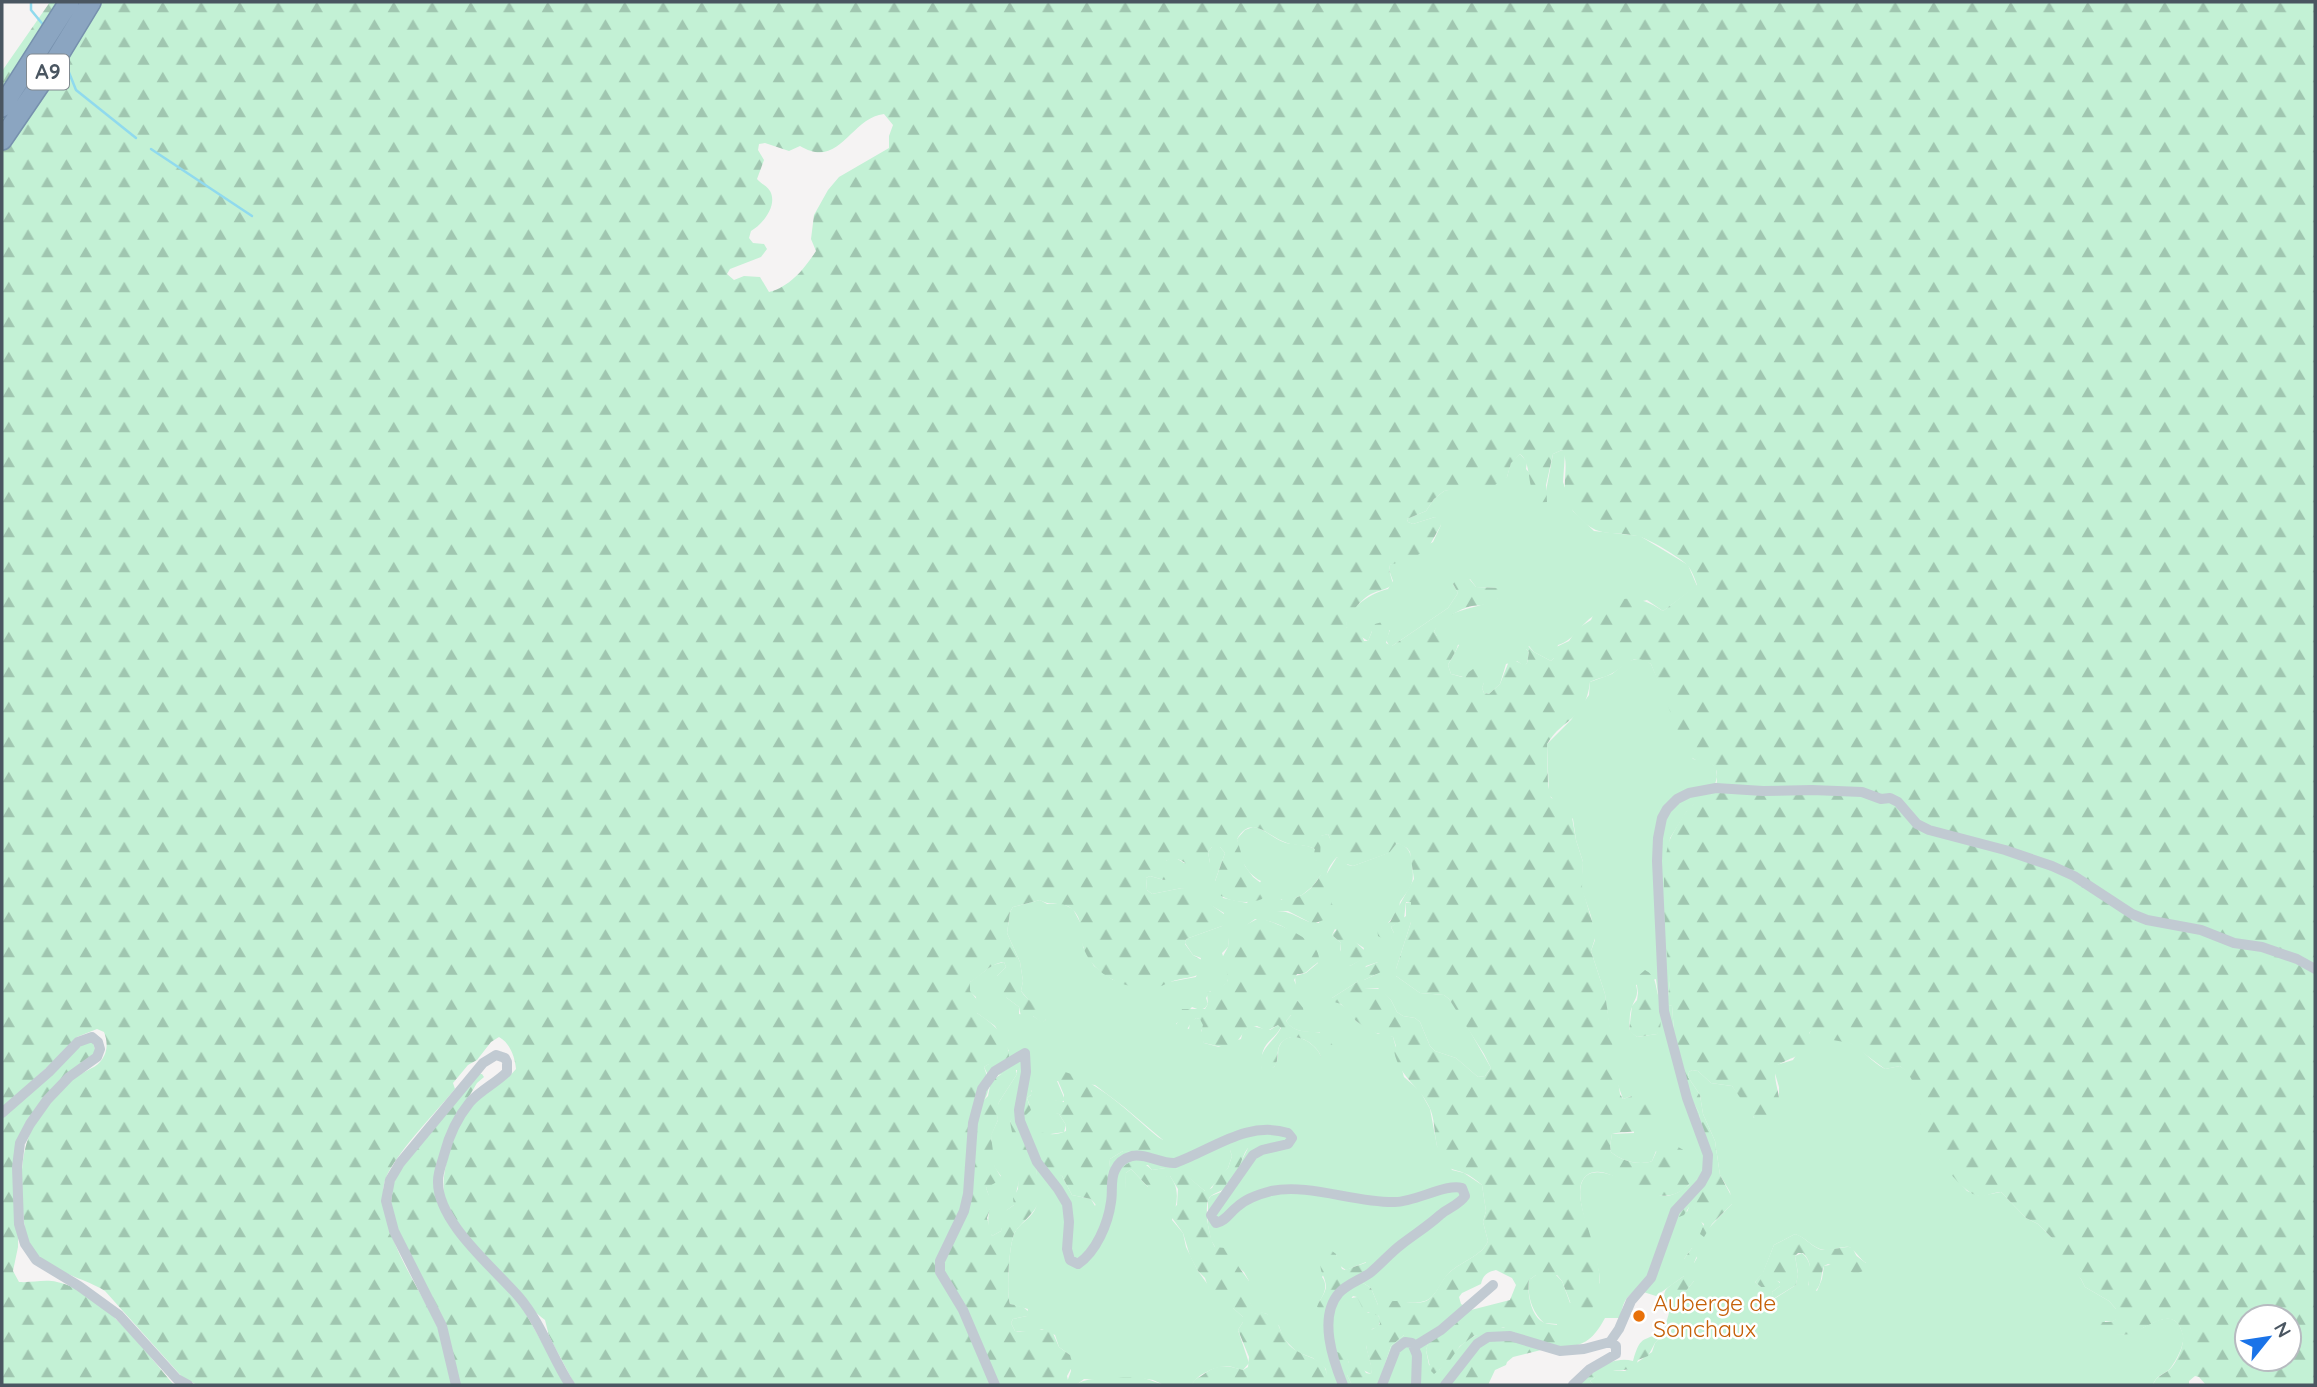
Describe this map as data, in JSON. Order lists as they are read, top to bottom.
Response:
{
  "streets": {
    "highway": ["A9"]
  },
  "places": ["Auberge de Sonchaux"],
  "north": "top right"
}
